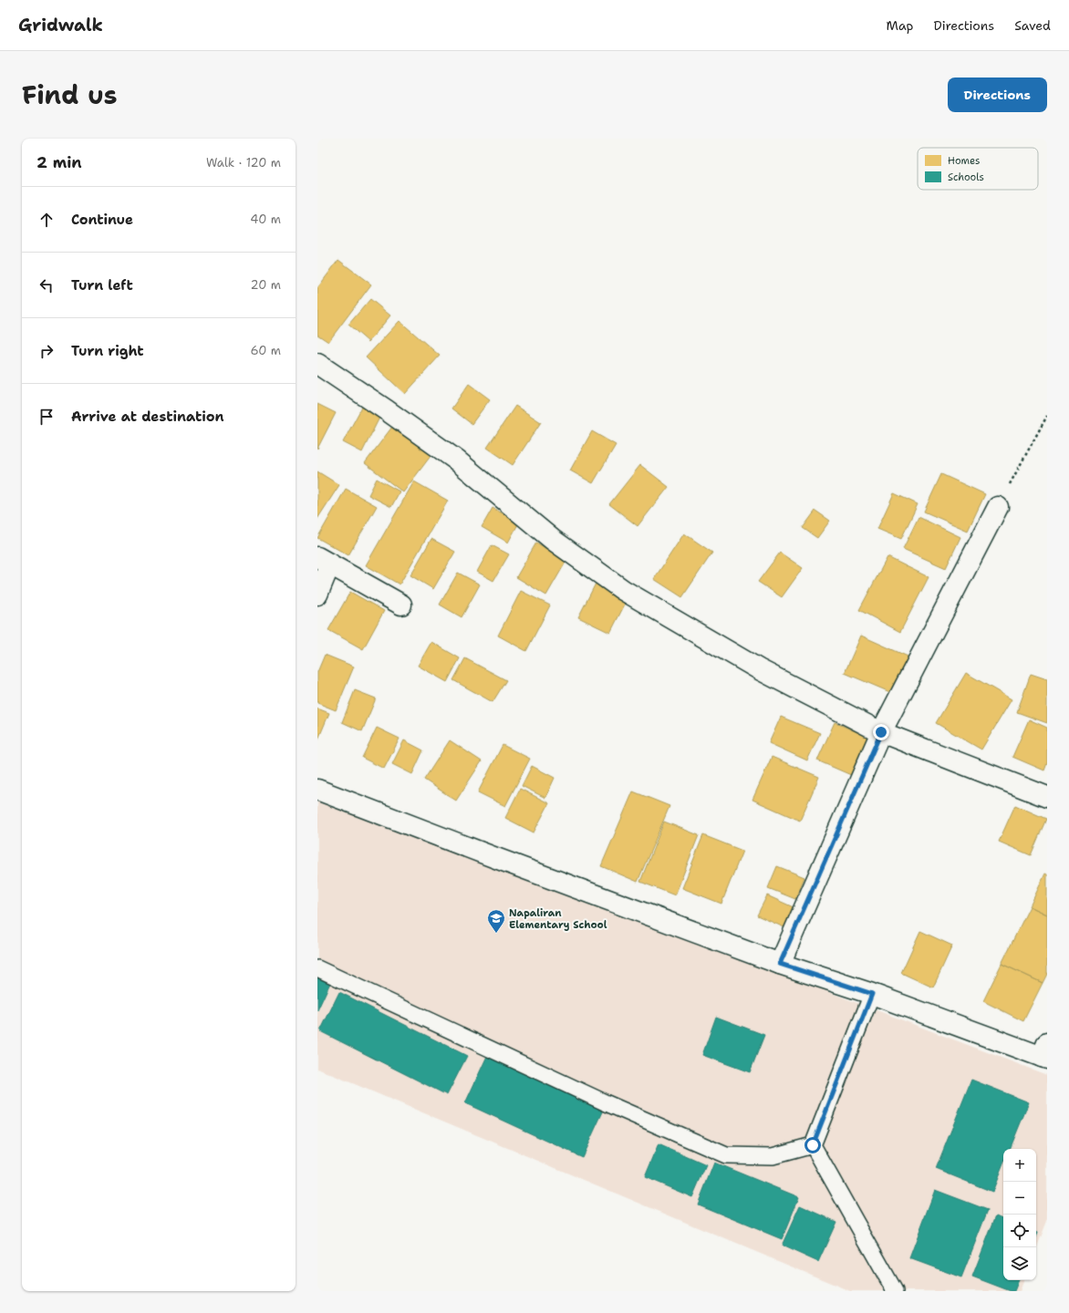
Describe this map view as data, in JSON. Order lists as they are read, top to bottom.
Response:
{
  "places": {
    "school or university": ["Napaliran Elementary School"]
  },
  "legend": ["Homes", "Schools"],
  "page": {
    "header": "Gridwalk",
    "nav": ["Map", "Directions", "Saved"],
    "title": "Find us",
    "buttons": "Directions",
    "heading": ["2 min", "Walk · 120 m"],
    "list": [
      ["Continue", "40 m"],
      ["Turn left", "20 m"],
      ["Turn right", "60 m"],
      "Arrive at destination"
    ],
    "map_buttons": ["+", "−"]
  }
}
